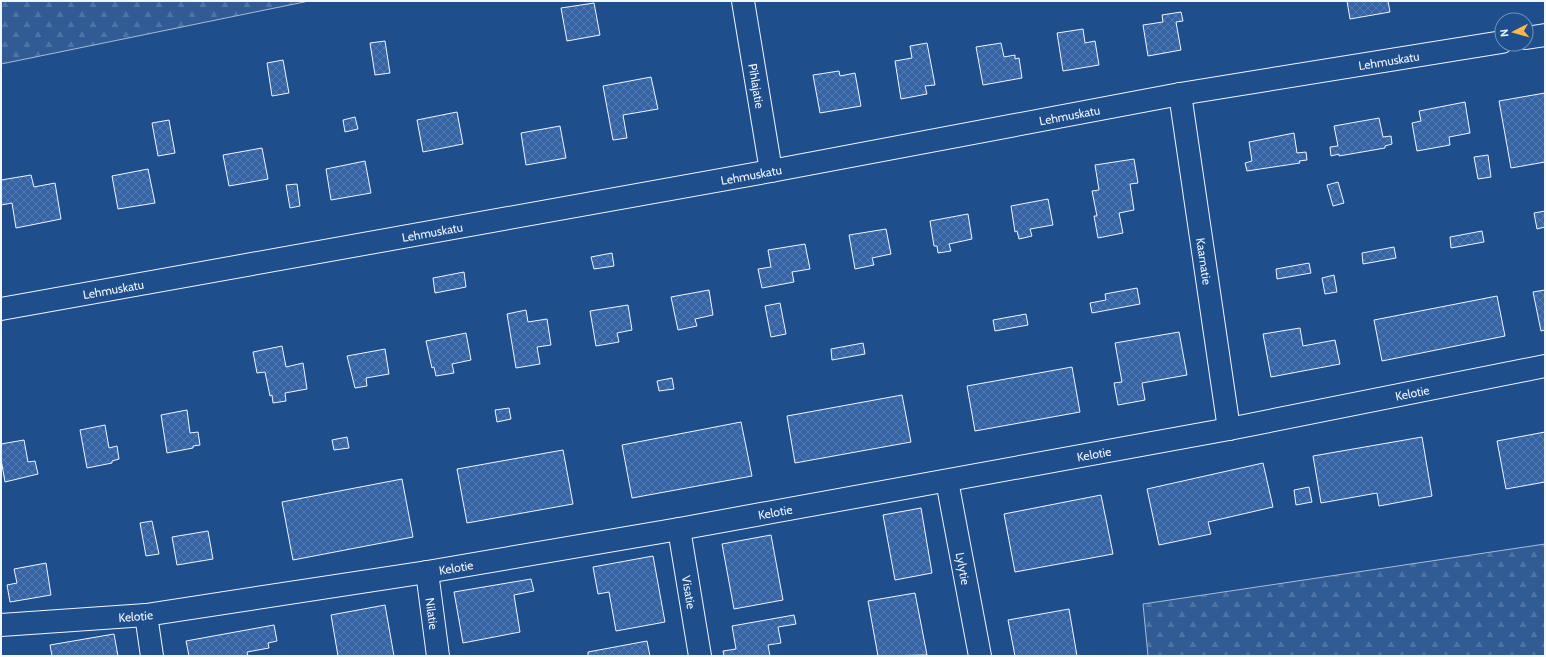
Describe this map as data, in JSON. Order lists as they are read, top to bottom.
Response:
{
  "streets": {
    "street": [
      "Lehmuskatu",
      "Pihlajatie",
      "Kaarnatie",
      "Kelotie",
      "Lylytie",
      "Visatie",
      "Nilatie"
    ]
  },
  "crossings": [
    ["Lehmuskatu", "Pihlajatie"],
    ["Lehmuskatu", "Kaarnatie"],
    ["Kaarnatie", "Kelotie"],
    ["Kelotie", "Lylytie"],
    ["Kelotie", "Visatie"],
    ["Kelotie", "Nilatie"]
  ],
  "north": "left"
}
